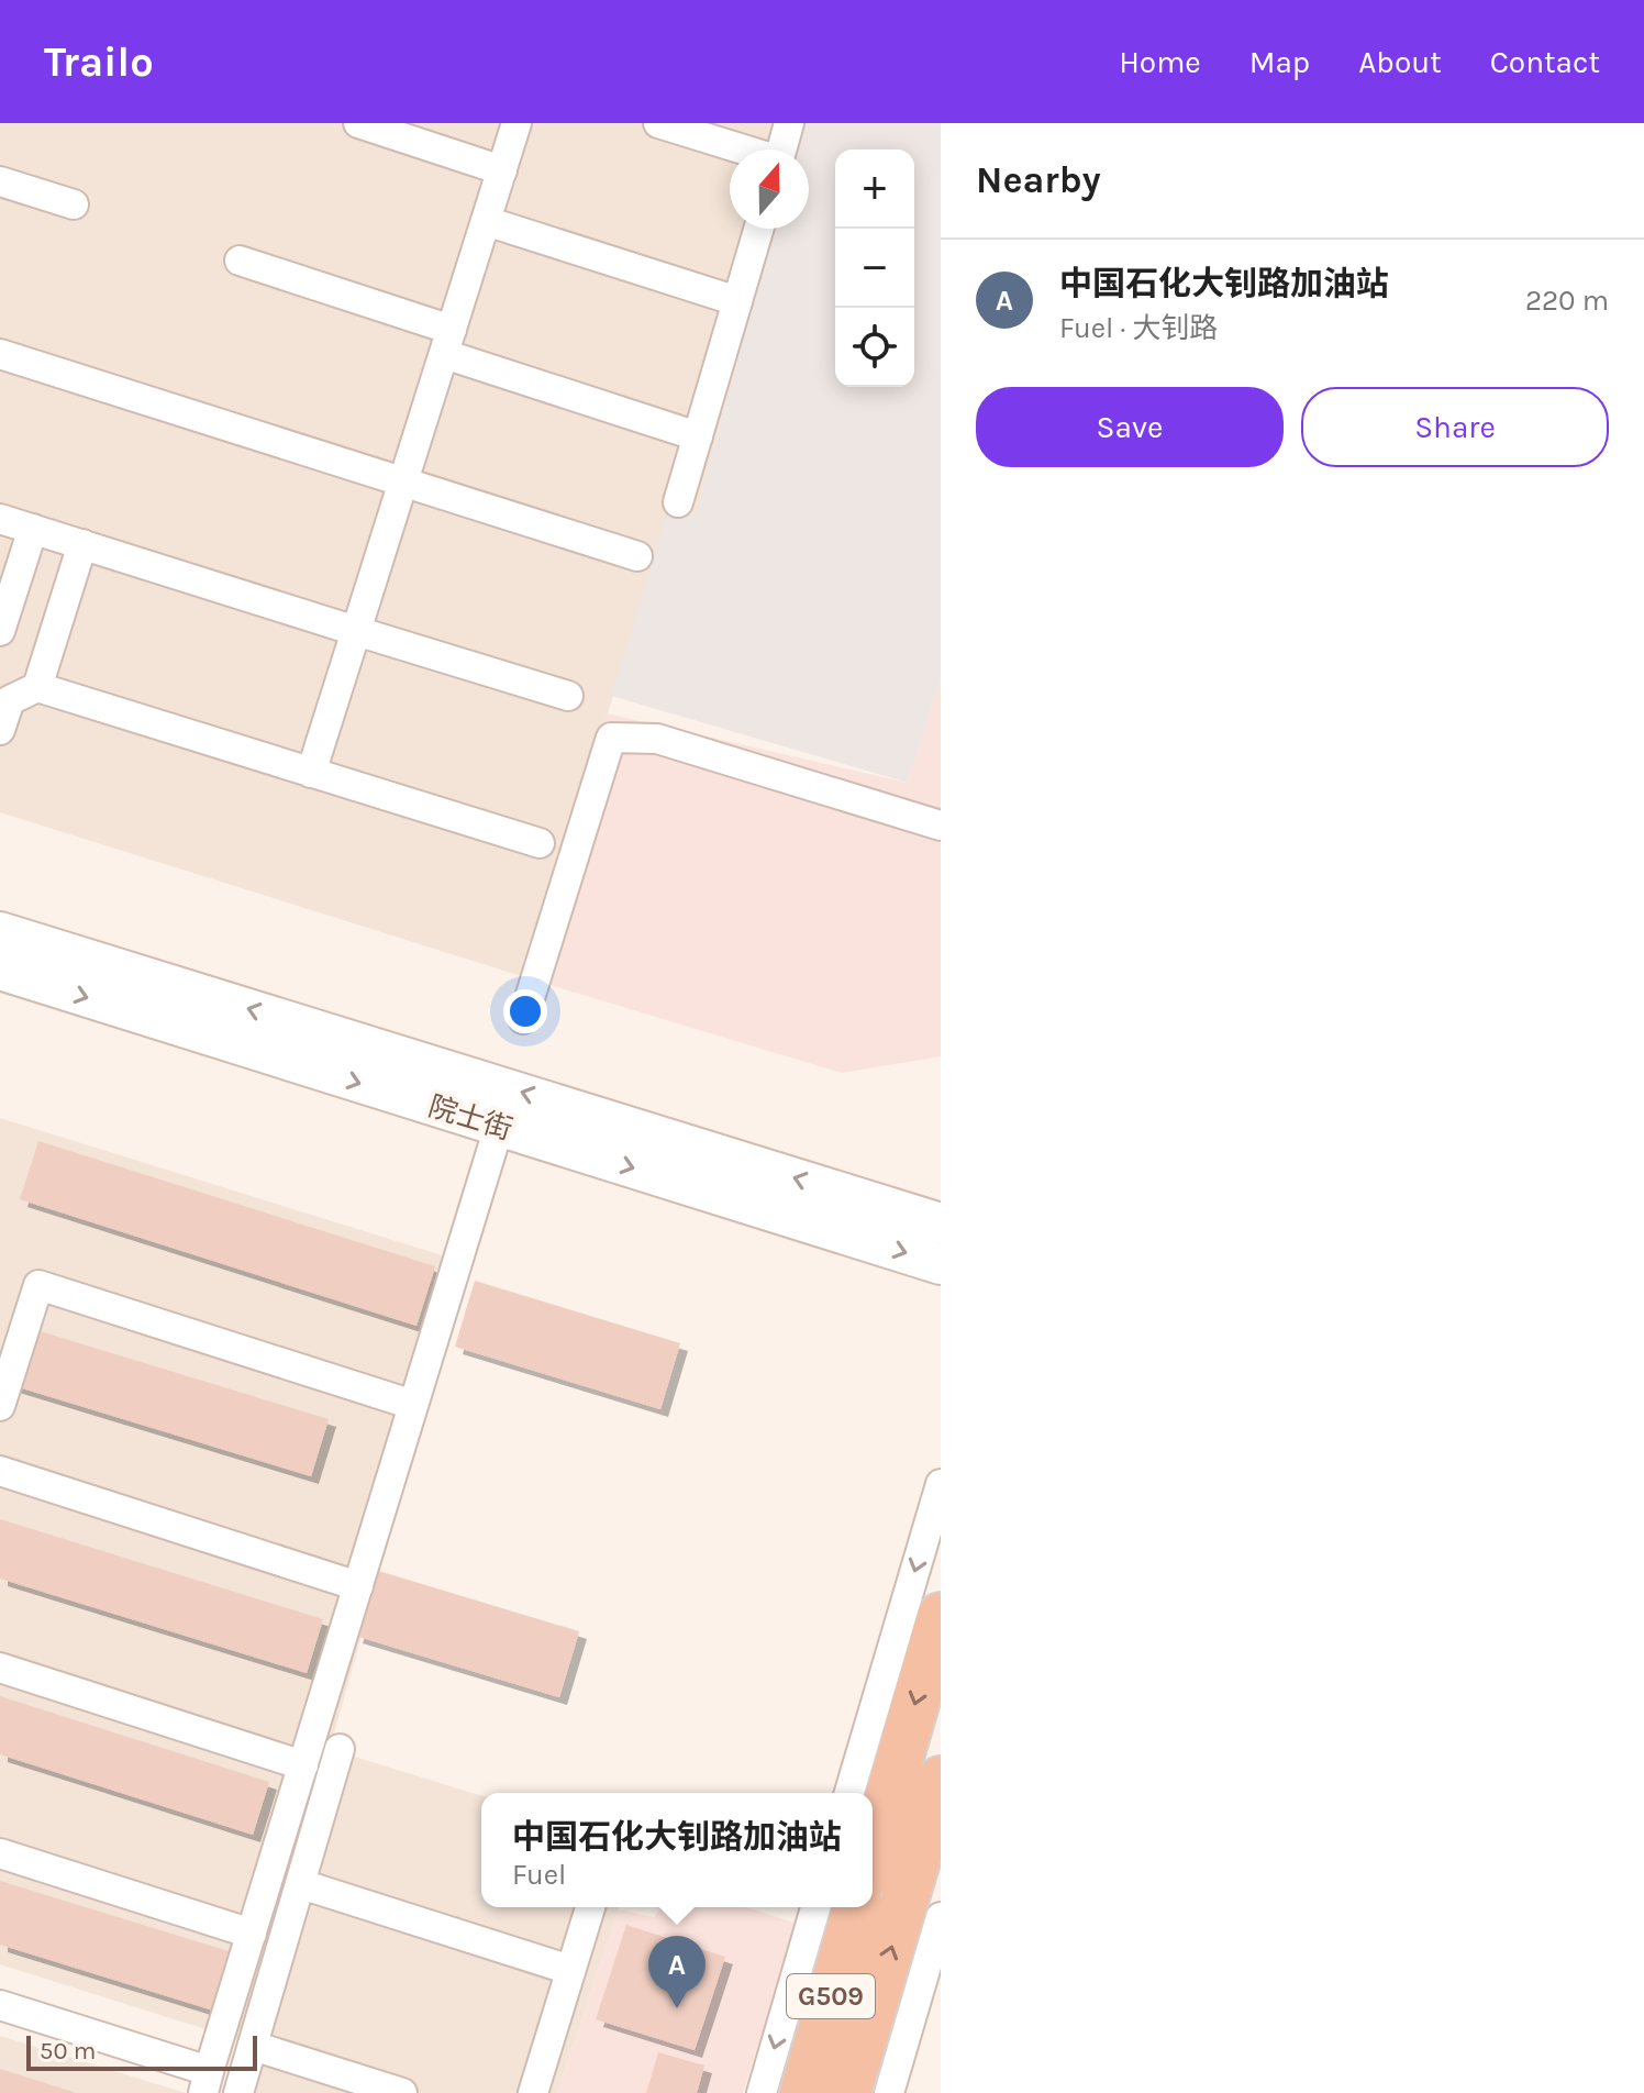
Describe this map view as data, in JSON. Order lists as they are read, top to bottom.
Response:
{
  "streets": {
    "highway": ["G509"],
    "main road": ["院士街"]
  },
  "scale_bar": "50 m",
  "north": "top",
  "page": {
    "header": "Trailo",
    "nav": [
      "Home",
      "Map",
      "About",
      "Contact"
    ],
    "heading": "Nearby",
    "map_buttons": ["+", "−"],
    "list": [
      {
        "mark": "A",
        "name": "中国石化大钊路加油站",
        "note": "Fuel · 大钊路",
        "value": "220 m"
      }
    ],
    "buttons": ["Save", "Share"],
    "popup": ["中国石化大钊路加油站", "Fuel"],
    "pins": "A",
    "scale": "50 m"
  }
}
